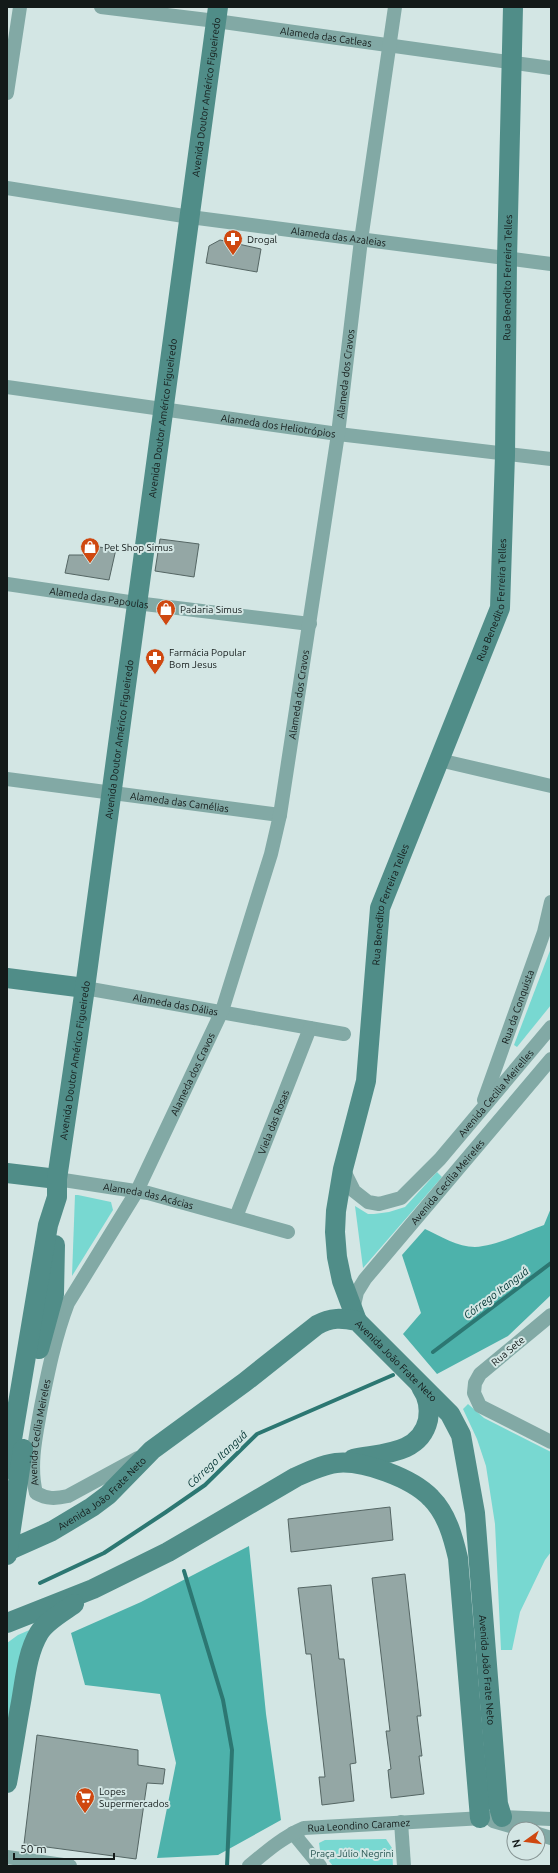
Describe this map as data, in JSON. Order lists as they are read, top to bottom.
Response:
{
  "streets": {
    "main road": [
      "Avenida Doutor Américo Figueiredo",
      "Rua Benedito Ferreira Telles",
      "Alameda das Dálias",
      "Alameda das Acácias",
      "Avenida João Frate Neto"
    ],
    "street": [
      "Alameda das Catleas",
      "Alameda das Azaleias",
      "Alameda dos Cravos",
      "Alameda dos Heliotrópios",
      "Alameda das Papoulas",
      "Alameda das Camélias",
      "Rua da Conquista",
      "Avenida Cecilia Meirelles",
      "Viela das Rosas",
      "Avenida Cecília Meireles",
      "Rua Sete",
      "Rua Leondino Caramez"
    ]
  },
  "crossings": [
    ["Alameda das Catleas", "Avenida Doutor Américo Figueiredo"],
    ["Alameda das Catleas", "Rua Benedito Ferreira Telles"],
    ["Alameda das Catleas", "Alameda dos Cravos"],
    ["Avenida Doutor Américo Figueiredo", "Alameda das Azaleias"],
    ["Avenida Doutor Américo Figueiredo", "Alameda dos Heliotrópios"],
    ["Avenida Doutor Américo Figueiredo", "Alameda das Papoulas"],
    ["Avenida Doutor Américo Figueiredo", "Alameda das Camélias"],
    ["Avenida Doutor Américo Figueiredo", "Alameda das Dálias"],
    ["Avenida Doutor Américo Figueiredo", "Alameda das Acácias"],
    ["Alameda das Azaleias", "Rua Benedito Ferreira Telles"],
    ["Alameda das Azaleias", "Alameda dos Cravos"],
    ["Rua Benedito Ferreira Telles", "Alameda dos Heliotrópios"],
    ["Rua Benedito Ferreira Telles", "Avenida Cecilia Meirelles"],
    ["Rua Benedito Ferreira Telles", "Avenida Cecília Meireles"],
    ["Rua Benedito Ferreira Telles", "Avenida João Frate Neto"],
    ["Alameda dos Cravos", "Alameda dos Heliotrópios"],
    ["Alameda dos Cravos", "Alameda das Papoulas"],
    ["Alameda dos Cravos", "Alameda das Camélias"],
    ["Alameda dos Cravos", "Alameda das Dálias"],
    ["Alameda dos Cravos", "Avenida Cecília Meireles"],
    ["Alameda dos Cravos", "Alameda das Acácias"],
    ["Alameda das Dálias", "Viela das Rosas"],
    ["Rua da Conquista", "Avenida Cecilia Meirelles"],
    ["Viela das Rosas", "Alameda das Acácias"],
    ["Avenida Cecília Meireles", "Avenida João Frate Neto"],
    ["Avenida João Frate Neto", "Rua Leondino Caramez"]
  ],
  "water": ["Córrego Itanguá"],
  "parks": ["Praça Júlio Negrini"],
  "places": {
    "pharmacy": ["Drogal", "Farmácia Popular Bom Jesus"],
    "shop": ["Pet Shop Simus", "Padaria Simus"],
    "supermarket": ["Lopes Supermercados"]
  },
  "scale_bar": "50 m",
  "north": "left"
}
